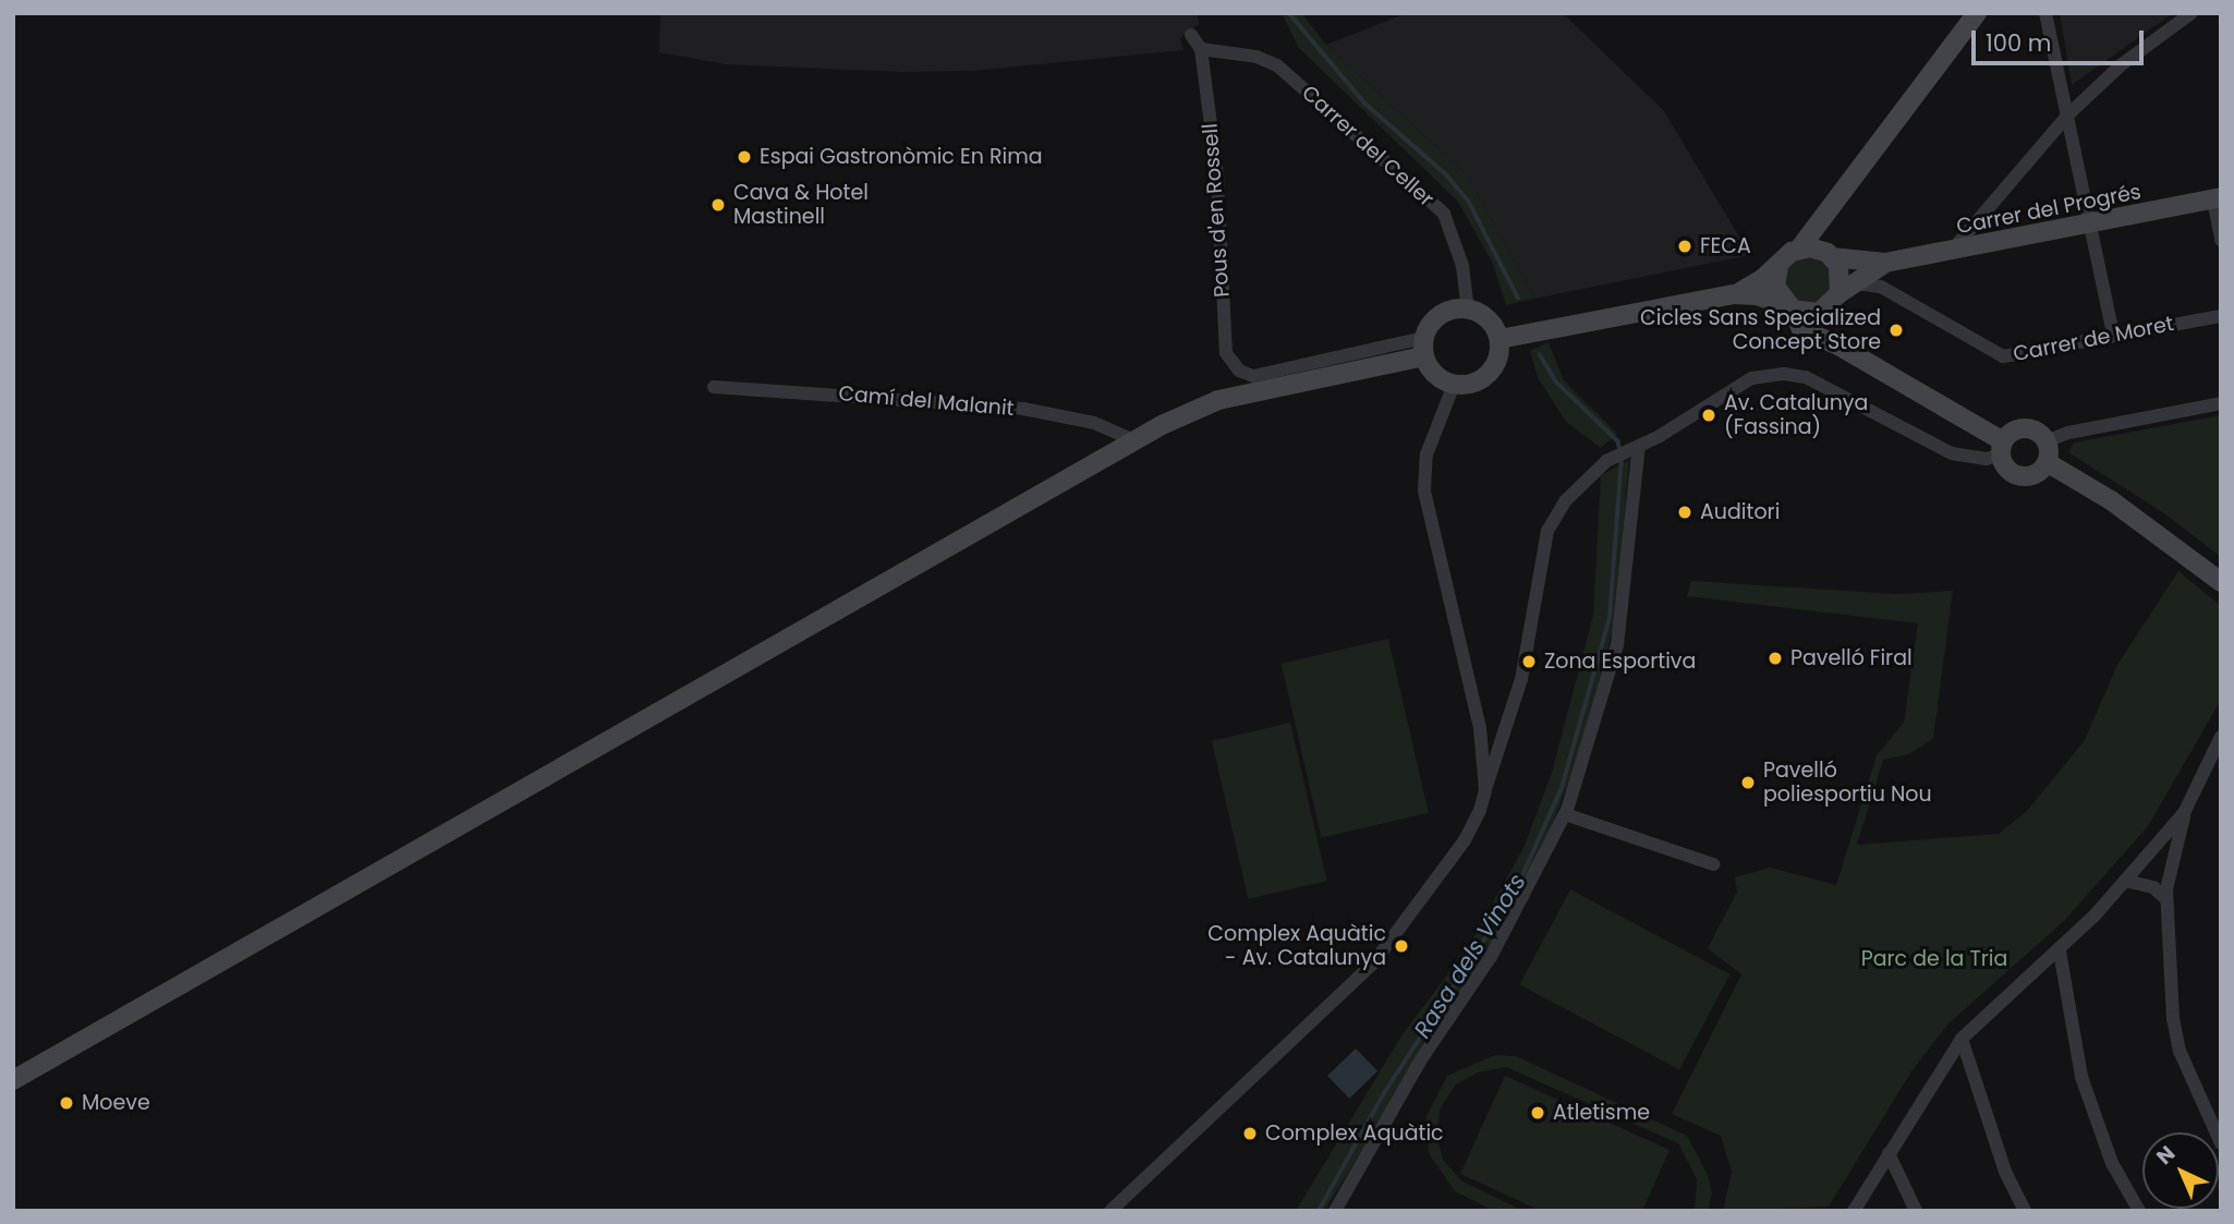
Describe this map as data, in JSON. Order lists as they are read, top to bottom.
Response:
{
  "streets": {
    "main road": ["Carrer del Progrés"],
    "street": [
      "Carrer del Celler",
      "Pous d'en Rossell",
      "Carrer de Moret",
      "Camí del Malanit"
    ]
  },
  "crossings": [
    ["Carrer del Celler", "Pous d'en Rossell"],
    ["Carrer del Progrés", "Carrer de Moret"]
  ],
  "water": ["Rasa dels Vinots"],
  "parks": ["Parc de la Tria"],
  "places": [
    "Espai Gastronòmic En Rima",
    "Cava & Hotel Mastinell",
    "FECA",
    "Cicles Sans Specialized Concept Store",
    "Av. Catalunya (Fassina)",
    "Auditori",
    "Pavelló Firal",
    "Zona Esportiva",
    "Pavelló poliesportiu Nou",
    "Complex Aquàtic - Av. Catalunya",
    "Moeve",
    "Atletisme",
    "Complex Aquàtic"
  ],
  "scale_bar": "100 m",
  "north": "top left"
}
